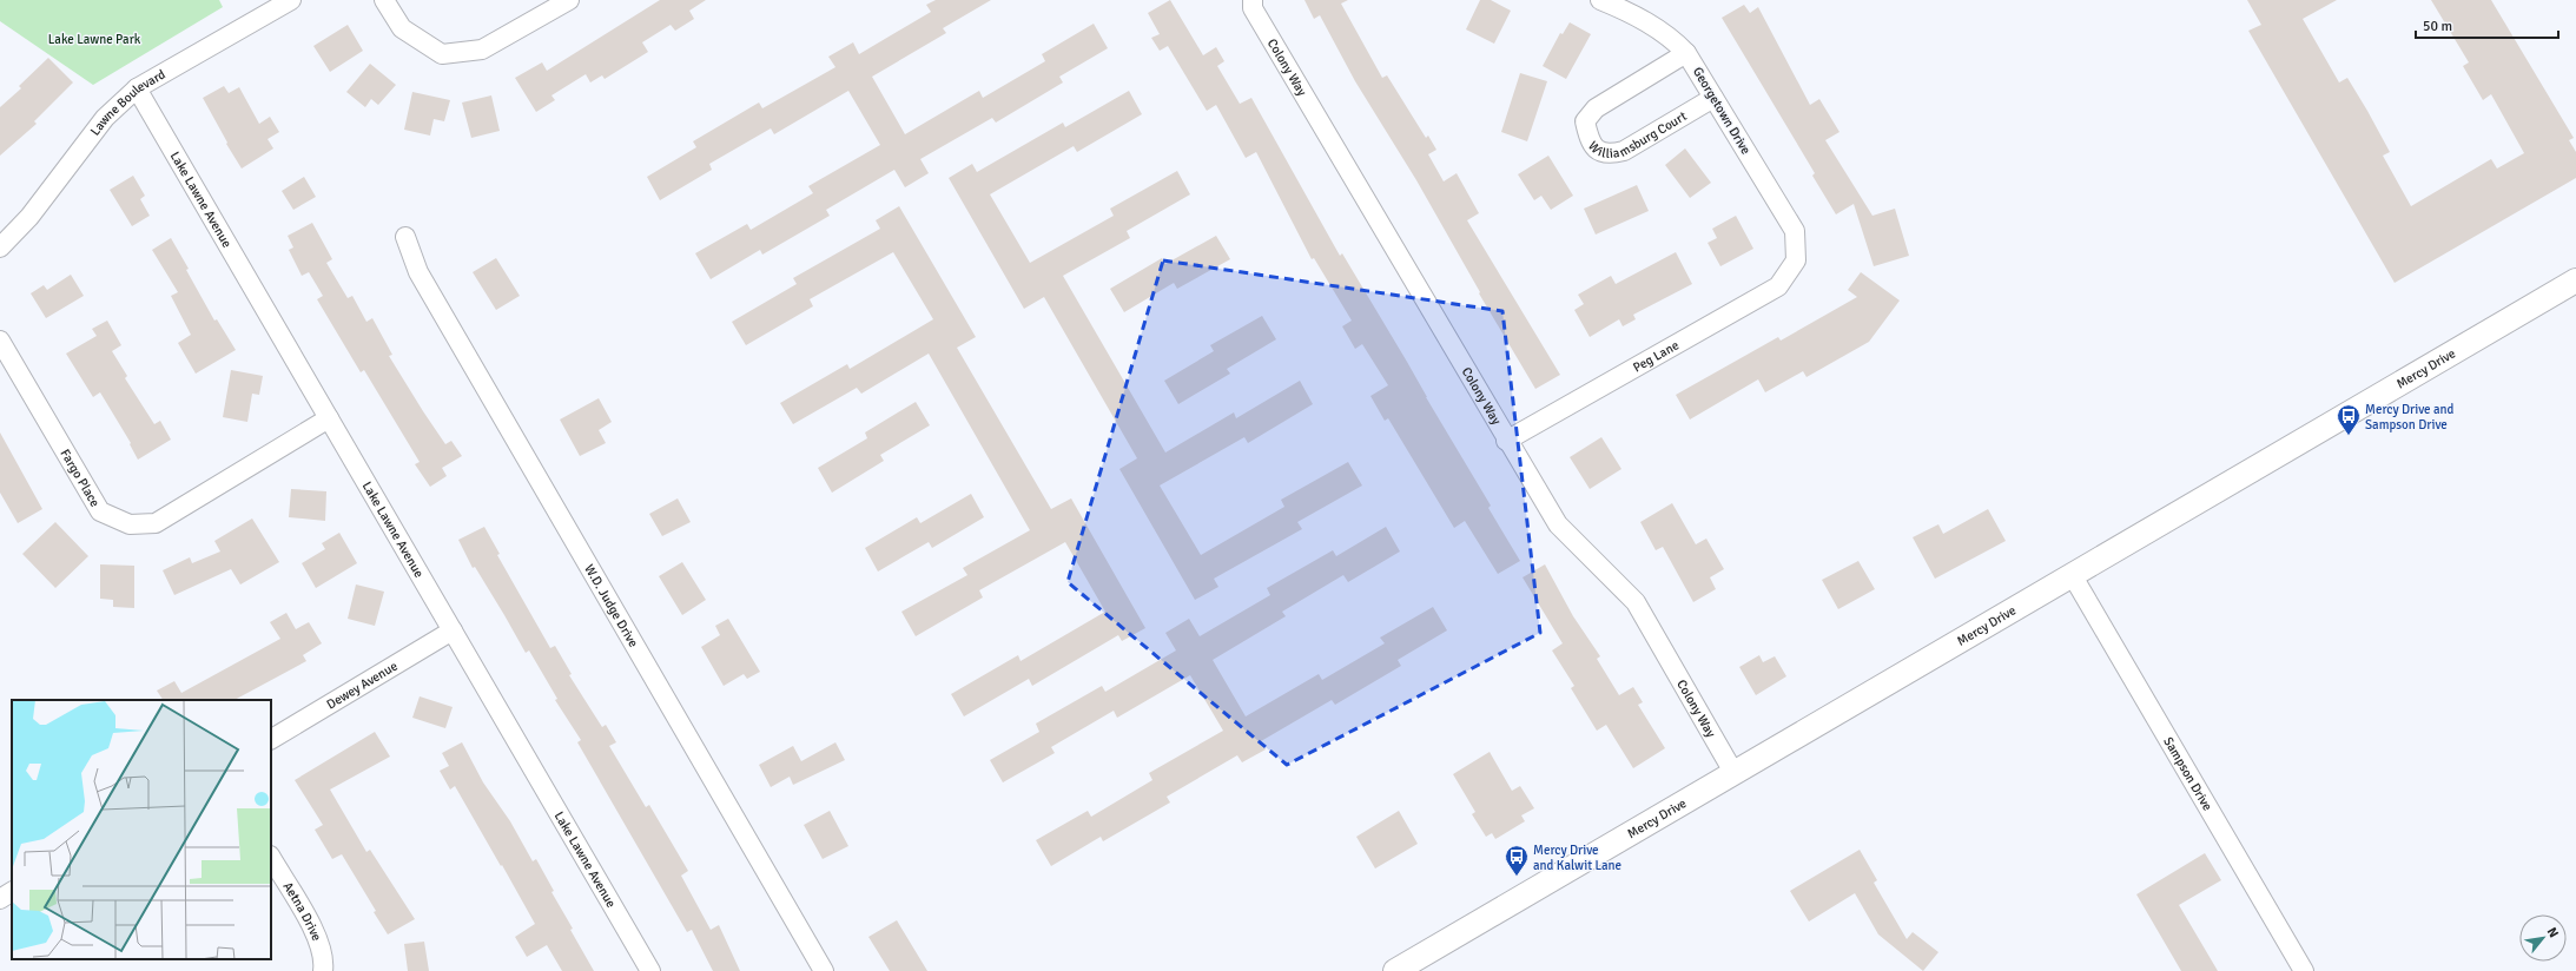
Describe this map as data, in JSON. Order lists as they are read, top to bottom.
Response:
{
  "streets": {
    "street": [
      "Colony Way",
      "Lawne Boulevard",
      "Georgetown Drive",
      "Williamsburg Court",
      "Lake Lawne Avenue",
      "Peg Lane",
      "Mercy Drive",
      "Fargo Place",
      "W.D. Judge Drive",
      "Dewey Avenue",
      "Sampson Drive",
      "Aetna Drive"
    ]
  },
  "crossings": [
    ["Colony Way", "Peg Lane"],
    ["Colony Way", "Mercy Drive"],
    ["Lawne Boulevard", "Lake Lawne Avenue"],
    ["Georgetown Drive", "Williamsburg Court"],
    ["Georgetown Drive", "Peg Lane"],
    ["Lake Lawne Avenue", "Fargo Place"],
    ["Lake Lawne Avenue", "Dewey Avenue"],
    ["Mercy Drive", "Sampson Drive"]
  ],
  "parks": ["Lake Lawne Park"],
  "places": {
    "bus stop": ["Mercy Drive and Sampson Drive", "Mercy Drive and Kalwit Lane"]
  },
  "scale_bar": "50 m",
  "north": "top right"
}
